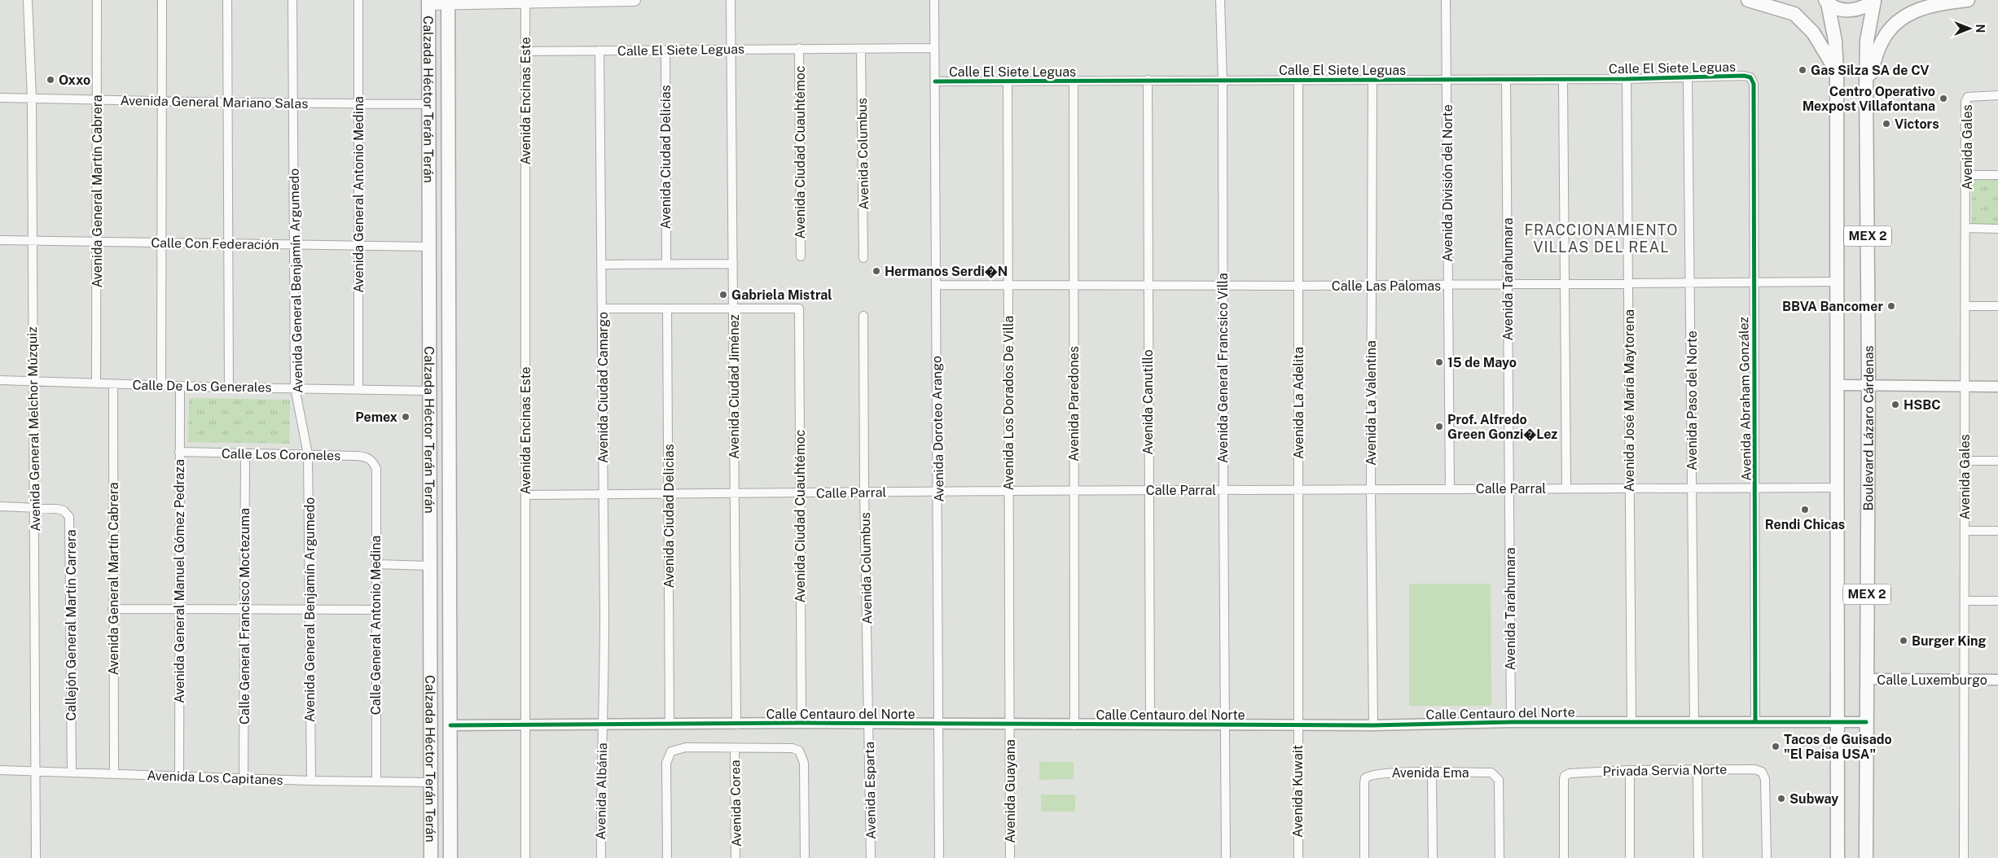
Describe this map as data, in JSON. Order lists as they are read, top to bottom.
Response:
{
  "streets": {
    "main road": ["Calzada Héctor Terán Terán", "MEX 2", "Boulevard Lázaro Cárdenas"],
    "street": [
      "Calle El Siete Leguas",
      "Avenida Encinas Este",
      "Avenida General Mariano Salas",
      "Avenida Gales",
      "Avenida Ciudad Cuauhtémoc",
      "Avenida Columbus",
      "Avenida Ciudad Delicias",
      "Avenida División del Norte",
      "Avenida General Martín Cabrera",
      "Avenida General Antonio Medina",
      "Calle Con Federación",
      "Avenida Tarahumara",
      "Avenida General Benjamín Argumedo",
      "Calle Las Palomas",
      "Avenida General Francsico Villa",
      "Calle De Los Generales",
      "Avenida Ciudad Jiménez",
      "Avenida Ciudad Camargo",
      "Avenida Abraham González",
      "Avenida José María Maytorena",
      "Avenida Paso del Norte",
      "Avenida Canutillo",
      "Avenida Los Dorados De Villa",
      "Avenida La Adelita",
      "Avenida La Valentina",
      "Avenida Paredones",
      "Avenida General Melchor Múzquiz",
      "Avenida Doroteo Arango",
      "Calle Los Coroneles",
      "Calle Parral",
      "Avenida General Manuel Gómez Pedraza",
      "Calle General Francisco Moctezuma",
      "Callejón General Martín Carrera",
      "Calle General Antonio Medina",
      "Calle Luxemburgo",
      "Calle Centauro del Norte",
      "Privada Servia Norte",
      "Avenida Ema",
      "Avenida Los Capitanes",
      "Avenida Esparta",
      "Avenida Albánia",
      "Avenida Guayana",
      "Avenida Kuwait",
      "Avenida Corea"
    ]
  },
  "crossings": [
    ["Calle El Siete Leguas", "Avenida Encinas Este"],
    ["Calle El Siete Leguas", "Avenida Ciudad Cuauhtémoc"],
    ["Calle El Siete Leguas", "Avenida Columbus"],
    ["Calle El Siete Leguas", "Avenida Ciudad Delicias"],
    ["Calle El Siete Leguas", "Avenida División del Norte"],
    ["Calle El Siete Leguas", "Avenida Tarahumara"],
    ["Calle El Siete Leguas", "Avenida General Francsico Villa"],
    ["Calle El Siete Leguas", "Avenida Ciudad Jiménez"],
    ["Calle El Siete Leguas", "Avenida Ciudad Camargo"],
    ["Calle El Siete Leguas", "Avenida Abraham González"],
    ["Calle El Siete Leguas", "Avenida José María Maytorena"],
    ["Calle El Siete Leguas", "Avenida Paso del Norte"],
    ["Calle El Siete Leguas", "Avenida Canutillo"],
    ["Calle El Siete Leguas", "Avenida Los Dorados De Villa"],
    ["Calle El Siete Leguas", "Avenida La Adelita"],
    ["Calle El Siete Leguas", "Avenida La Valentina"],
    ["Calle El Siete Leguas", "Avenida Paredones"],
    ["Calle El Siete Leguas", "Avenida Doroteo Arango"],
    ["Calzada Héctor Terán Terán", "Avenida General Mariano Salas"],
    ["Calzada Héctor Terán Terán", "Calle Con Federación"],
    ["Calzada Héctor Terán Terán", "Calle De Los Generales"],
    ["Calzada Héctor Terán Terán", "Calle Centauro del Norte"],
    ["Calzada Héctor Terán Terán", "Avenida Los Capitanes"],
    ["Avenida Encinas Este", "Calle Parral"],
    ["Avenida Encinas Este", "Calle Centauro del Norte"],
    ["Avenida General Mariano Salas", "Avenida General Martín Cabrera"],
    ["Avenida General Mariano Salas", "Avenida General Antonio Medina"],
    ["Avenida General Mariano Salas", "Avenida General Benjamín Argumedo"],
    ["Avenida General Mariano Salas", "Avenida General Melchor Múzquiz"],
    ["Avenida Gales", "Calle Luxemburgo"],
    ["Avenida Ciudad Cuauhtémoc", "Avenida Ciudad Jiménez"],
    ["Avenida Ciudad Cuauhtémoc", "Calle Parral"],
    ["Avenida Ciudad Cuauhtémoc", "Calle Centauro del Norte"],
    ["Avenida Columbus", "Calle Parral"],
    ["Avenida Columbus", "Calle Centauro del Norte"],
    ["Avenida Columbus", "Avenida Esparta"],
    ["Avenida Ciudad Delicias", "Calle Parral"],
    ["Avenida Ciudad Delicias", "Calle Centauro del Norte"],
    ["Avenida División del Norte", "Calle Las Palomas"],
    ["Avenida División del Norte", "Calle Parral"],
    ["Avenida General Martín Cabrera", "Calle Con Federación"],
    ["Avenida General Martín Cabrera", "Calle De Los Generales"],
    ["Avenida General Martín Cabrera", "Avenida Los Capitanes"],
    ["Avenida General Antonio Medina", "Calle Con Federación"],
    ["Avenida General Antonio Medina", "Calle De Los Generales"],
    ["MEX 2", "Calle Las Palomas"],
    ["MEX 2", "Boulevard Lázaro Cárdenas"],
    ["MEX 2", "Calle Parral"],
    ["MEX 2", "Calle Centauro del Norte"],
    ["Calle Con Federación", "Avenida General Benjamín Argumedo"],
    ["Calle Con Federación", "Avenida General Melchor Múzquiz"],
    ["Avenida Tarahumara", "Calle Las Palomas"],
    ["Avenida Tarahumara", "Calle Parral"],
    ["Avenida Tarahumara", "Calle Centauro del Norte"],
    ["Avenida General Benjamín Argumedo", "Calle De Los Generales"],
    ["Avenida General Benjamín Argumedo", "Calle Los Coroneles"],
    ["Avenida General Benjamín Argumedo", "Avenida Los Capitanes"],
    ["Calle Las Palomas", "Avenida General Francsico Villa"],
    ["Calle Las Palomas", "Avenida Abraham González"],
    ["Calle Las Palomas", "Avenida José María Maytorena"],
    ["Calle Las Palomas", "Avenida Paso del Norte"],
    ["Calle Las Palomas", "Avenida Canutillo"],
    ["Calle Las Palomas", "Avenida Los Dorados De Villa"],
    ["Calle Las Palomas", "Avenida La Adelita"],
    ["Calle Las Palomas", "Avenida La Valentina"],
    ["Calle Las Palomas", "Avenida Paredones"],
    ["Calle Las Palomas", "Avenida Doroteo Arango"],
    ["Avenida General Francsico Villa", "Calle Parral"],
    ["Avenida General Francsico Villa", "Calle Centauro del Norte"],
    ["Calle De Los Generales", "Avenida General Melchor Múzquiz"],
    ["Calle De Los Generales", "Avenida General Manuel Gómez Pedraza"],
    ["Avenida Ciudad Jiménez", "Calle Parral"],
    ["Avenida Ciudad Jiménez", "Calle Centauro del Norte"],
    ["Avenida Ciudad Camargo", "Calle Parral"],
    ["Avenida Ciudad Camargo", "Calle Centauro del Norte"],
    ["Avenida Ciudad Camargo", "Avenida Albánia"],
    ["Avenida Abraham González", "Calle Parral"],
    ["Avenida Abraham González", "Calle Centauro del Norte"],
    ["Avenida José María Maytorena", "Calle Parral"],
    ["Avenida José María Maytorena", "Calle Centauro del Norte"],
    ["Avenida Paso del Norte", "Calle Parral"],
    ["Avenida Paso del Norte", "Calle Centauro del Norte"],
    ["Avenida Canutillo", "Calle Parral"],
    ["Avenida Canutillo", "Calle Centauro del Norte"],
    ["Avenida Los Dorados De Villa", "Calle Parral"],
    ["Avenida Los Dorados De Villa", "Calle Centauro del Norte"],
    ["Avenida Los Dorados De Villa", "Avenida Guayana"],
    ["Avenida La Adelita", "Calle Parral"],
    ["Avenida La Adelita", "Calle Centauro del Norte"],
    ["Avenida La Adelita", "Avenida Kuwait"],
    ["Avenida La Valentina", "Calle Parral"],
    ["Avenida La Valentina", "Calle Centauro del Norte"],
    ["Avenida Paredones", "Calle Parral"],
    ["Avenida Paredones", "Calle Centauro del Norte"],
    ["Avenida General Melchor Múzquiz", "Callejón General Martín Carrera"],
    ["Avenida General Melchor Múzquiz", "Avenida Los Capitanes"],
    ["Avenida Doroteo Arango", "Calle Parral"],
    ["Avenida Doroteo Arango", "Calle Centauro del Norte"],
    ["Boulevard Lázaro Cárdenas", "Calle Luxemburgo"],
    ["Boulevard Lázaro Cárdenas", "Calle Centauro del Norte"],
    ["Calle Los Coroneles", "Avenida General Manuel Gómez Pedraza"],
    ["Calle Los Coroneles", "Calle General Francisco Moctezuma"],
    ["Calle Los Coroneles", "Calle General Antonio Medina"],
    ["Avenida General Manuel Gómez Pedraza", "Avenida Los Capitanes"],
    ["Calle General Francisco Moctezuma", "Avenida Los Capitanes"],
    ["Callejón General Martín Carrera", "Avenida Los Capitanes"],
    ["Calle General Antonio Medina", "Avenida Los Capitanes"],
    ["Calle Centauro del Norte", "Avenida Esparta"],
    ["Calle Centauro del Norte", "Avenida Albánia"],
    ["Calle Centauro del Norte", "Avenida Guayana"],
    ["Calle Centauro del Norte", "Avenida Kuwait"]
  ],
  "districts": ["FRACCIONAMIENTO VILLAS DEL REAL"],
  "places": [
    "Gas Silza SA de CV",
    "Oxxo",
    "Centro Operativo Mexpost Villafontana",
    "Victors",
    "Hermanos Serdi�N",
    "Gabriela Mistral",
    "BBVA Bancomer",
    "15 de Mayo",
    "HSBC",
    "Pemex",
    "Prof. Alfredo Green Gonzi�Lez",
    "Rendi Chicas",
    "Burger King",
    "Tacos de Guisado \"El Paisa USA\"",
    "Subway"
  ],
  "north": "right"
}
